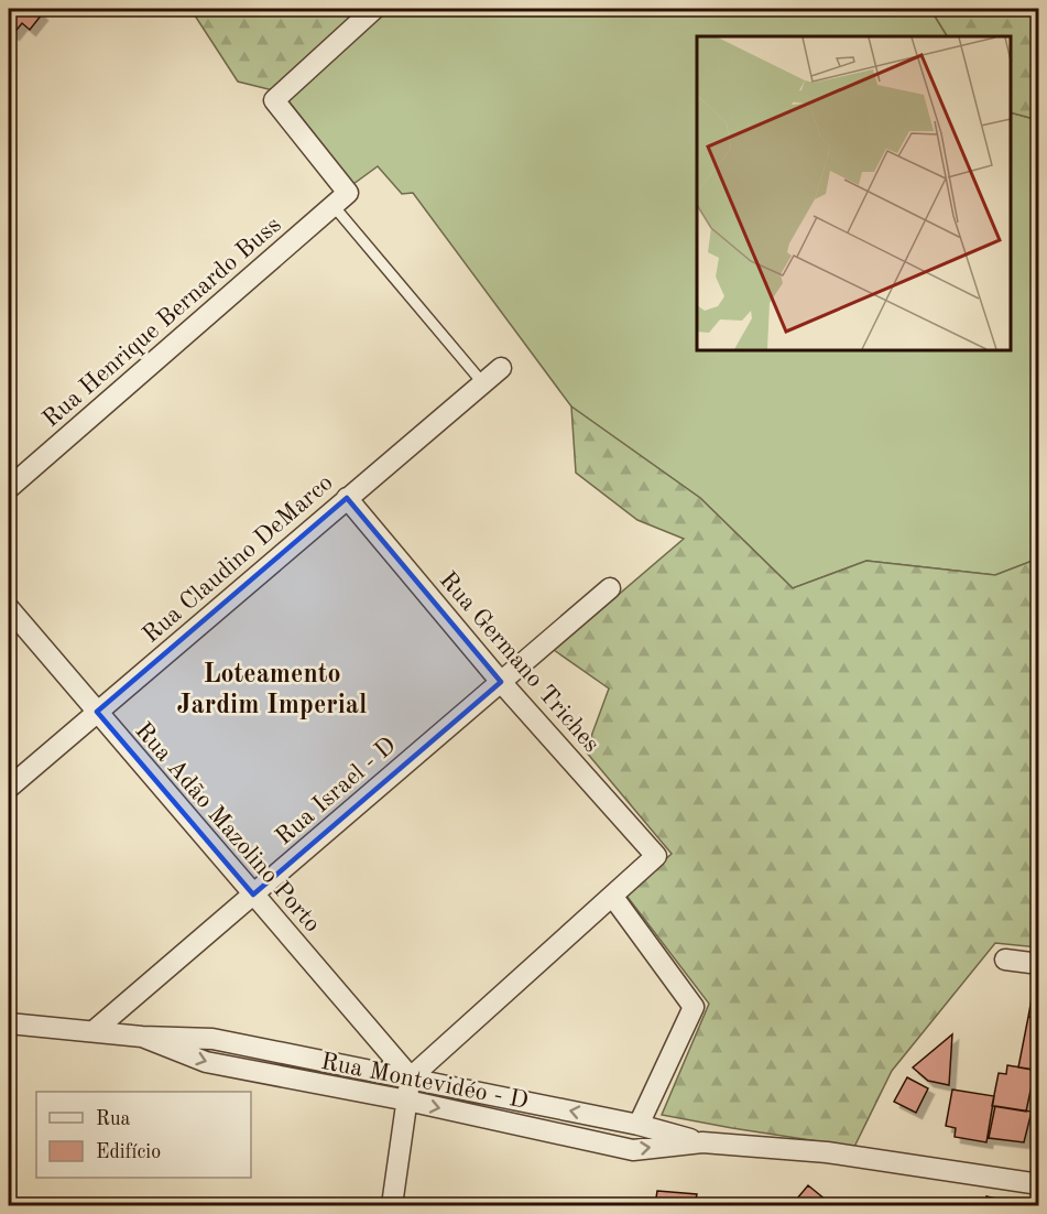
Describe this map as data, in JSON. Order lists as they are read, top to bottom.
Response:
{
  "streets": {
    "street": [
      "Rua Henrique Bernardo Buss",
      "Rua Claudino DeMarco",
      "Rua Germano Triches",
      "Rua Israel - D",
      "Rua Adão Mazolino Porto",
      "Rua Montevidéo - D"
    ]
  },
  "crossings": [
    ["Rua Claudino DeMarco", "Rua Germano Triches"],
    ["Rua Claudino DeMarco", "Rua Adão Mazolino Porto"],
    ["Rua Germano Triches", "Rua Israel - D"],
    ["Rua Israel - D", "Rua Adão Mazolino Porto"],
    ["Rua Israel - D", "Rua Montevidéo - D"],
    ["Rua Adão Mazolino Porto", "Rua Montevidéo - D"]
  ],
  "districts": ["Loteamento Jardim Imperial"],
  "legend": ["Rua", "Edifício"]
}
